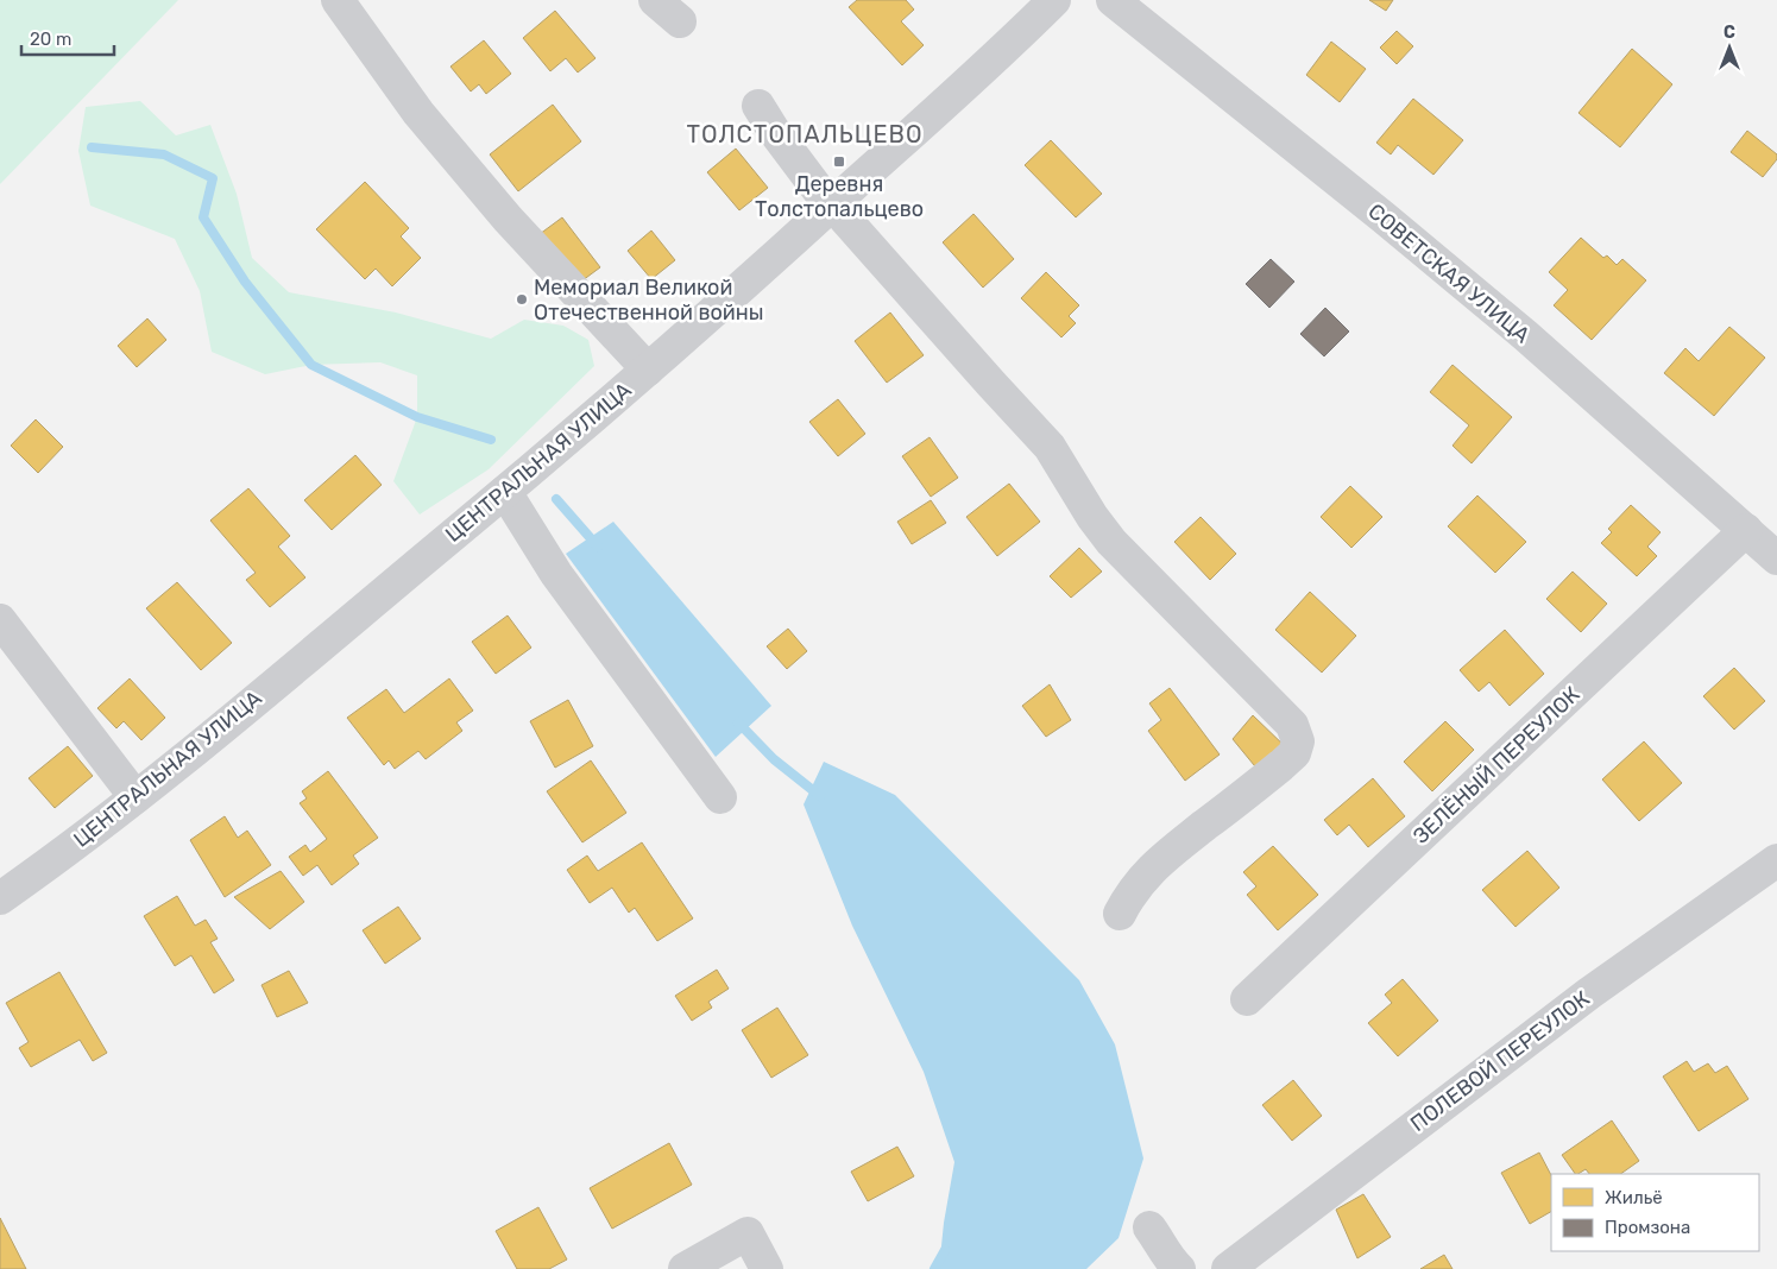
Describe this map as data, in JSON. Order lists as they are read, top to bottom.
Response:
{
  "streets": {
    "street": [
      "СОВЕТСКАЯ УЛИЦА",
      "ЦЕНТРАЛЬНАЯ УЛИЦА",
      "ЗЕЛЁНЫЙ ПЕРЕУЛОК",
      "ПОЛЕВОЙ ПЕРЕУЛОК"
    ]
  },
  "crossings": [
    ["СОВЕТСКАЯ УЛИЦА", "ЗЕЛЁНЫЙ ПЕРЕУЛОК"]
  ],
  "districts": ["ТОЛСТОПАЛЬЦЕВО"],
  "places": {
    "transit": ["Деревня Толстопальцево"],
    "other": ["Мемориал Великой Отечественной войны"]
  },
  "legend": ["Жильё", "Промзона"],
  "scale_bar": "20 m",
  "north": "top"
}
